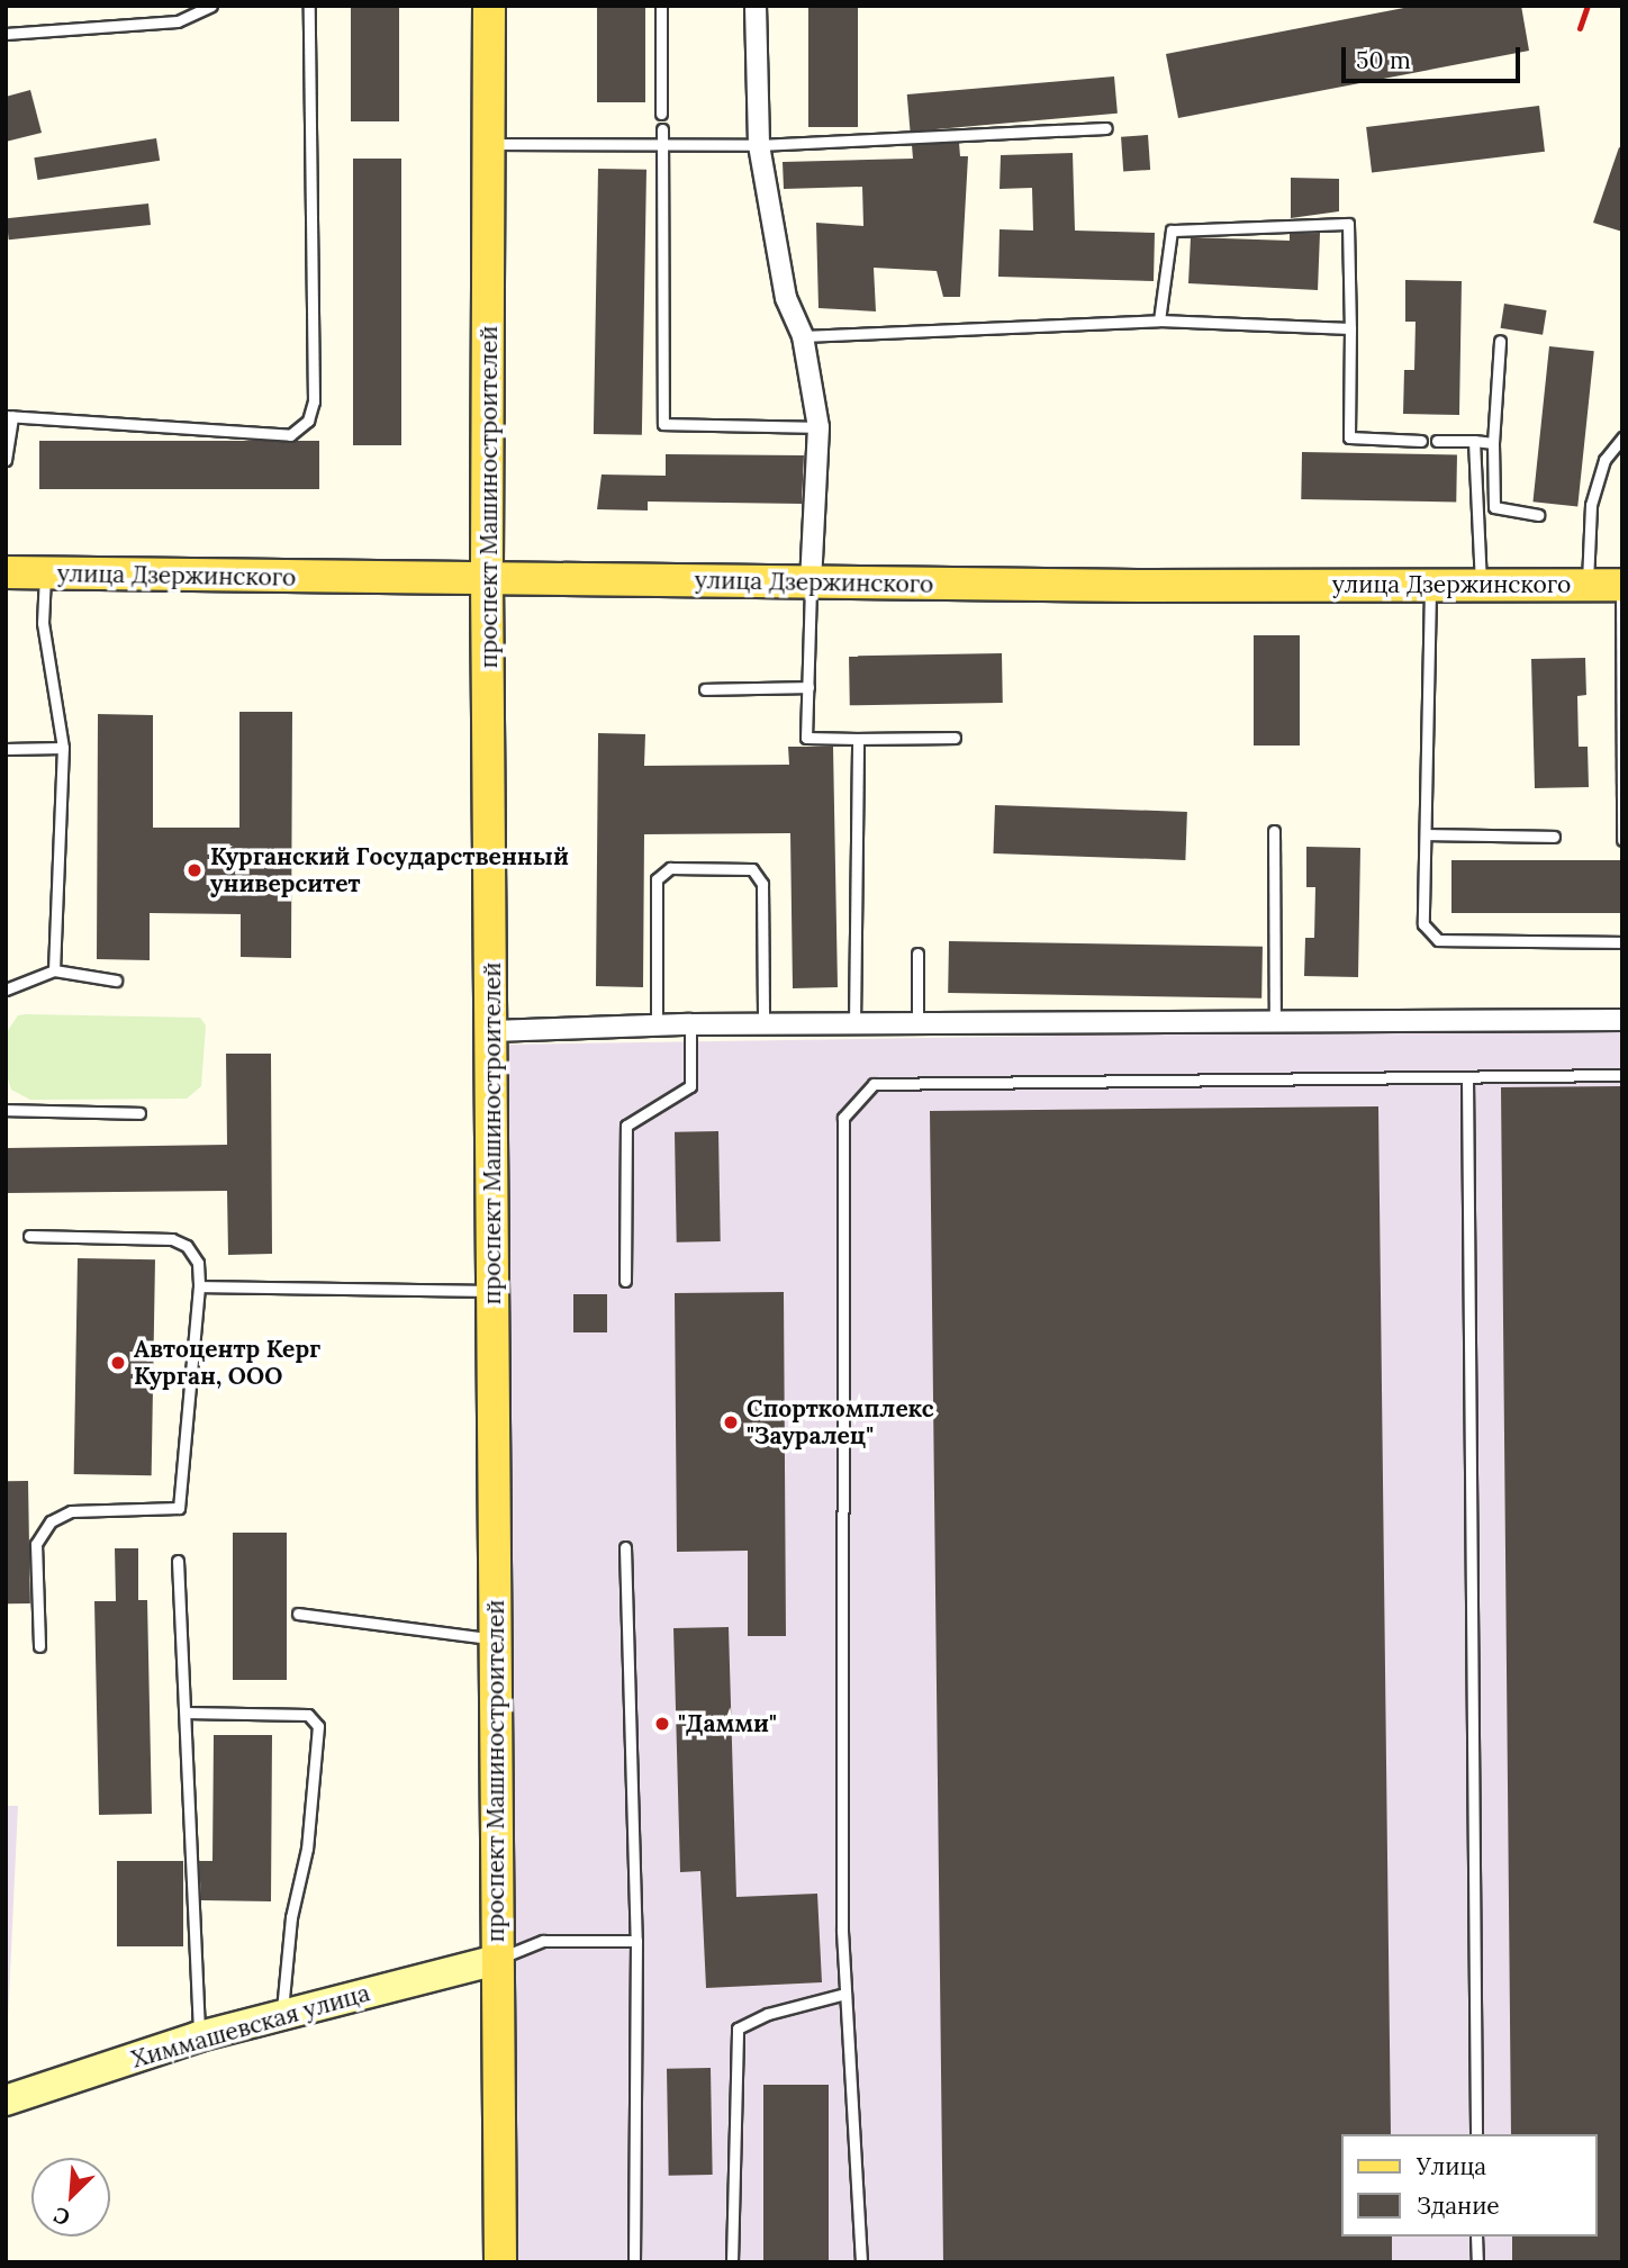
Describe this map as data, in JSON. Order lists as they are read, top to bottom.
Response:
{
  "streets": {
    "main road": ["проспект Машиностроителей", "улица Дзержинского"],
    "street": ["Химмашевская улица"]
  },
  "crossings": [
    ["проспект Машиностроителей", "улица Дзержинского"],
    ["проспект Машиностроителей", "Химмашевская улица"]
  ],
  "places": [
    "Курганский Государственный университет",
    "Автоцентр Керг Курган, ООО",
    "Спорткомплекс \"Зауралец\"",
    "\"Дамми\""
  ],
  "legend": ["Улица", "Здание"],
  "scale_bar": "50 m",
  "north": "bottom left"
}
